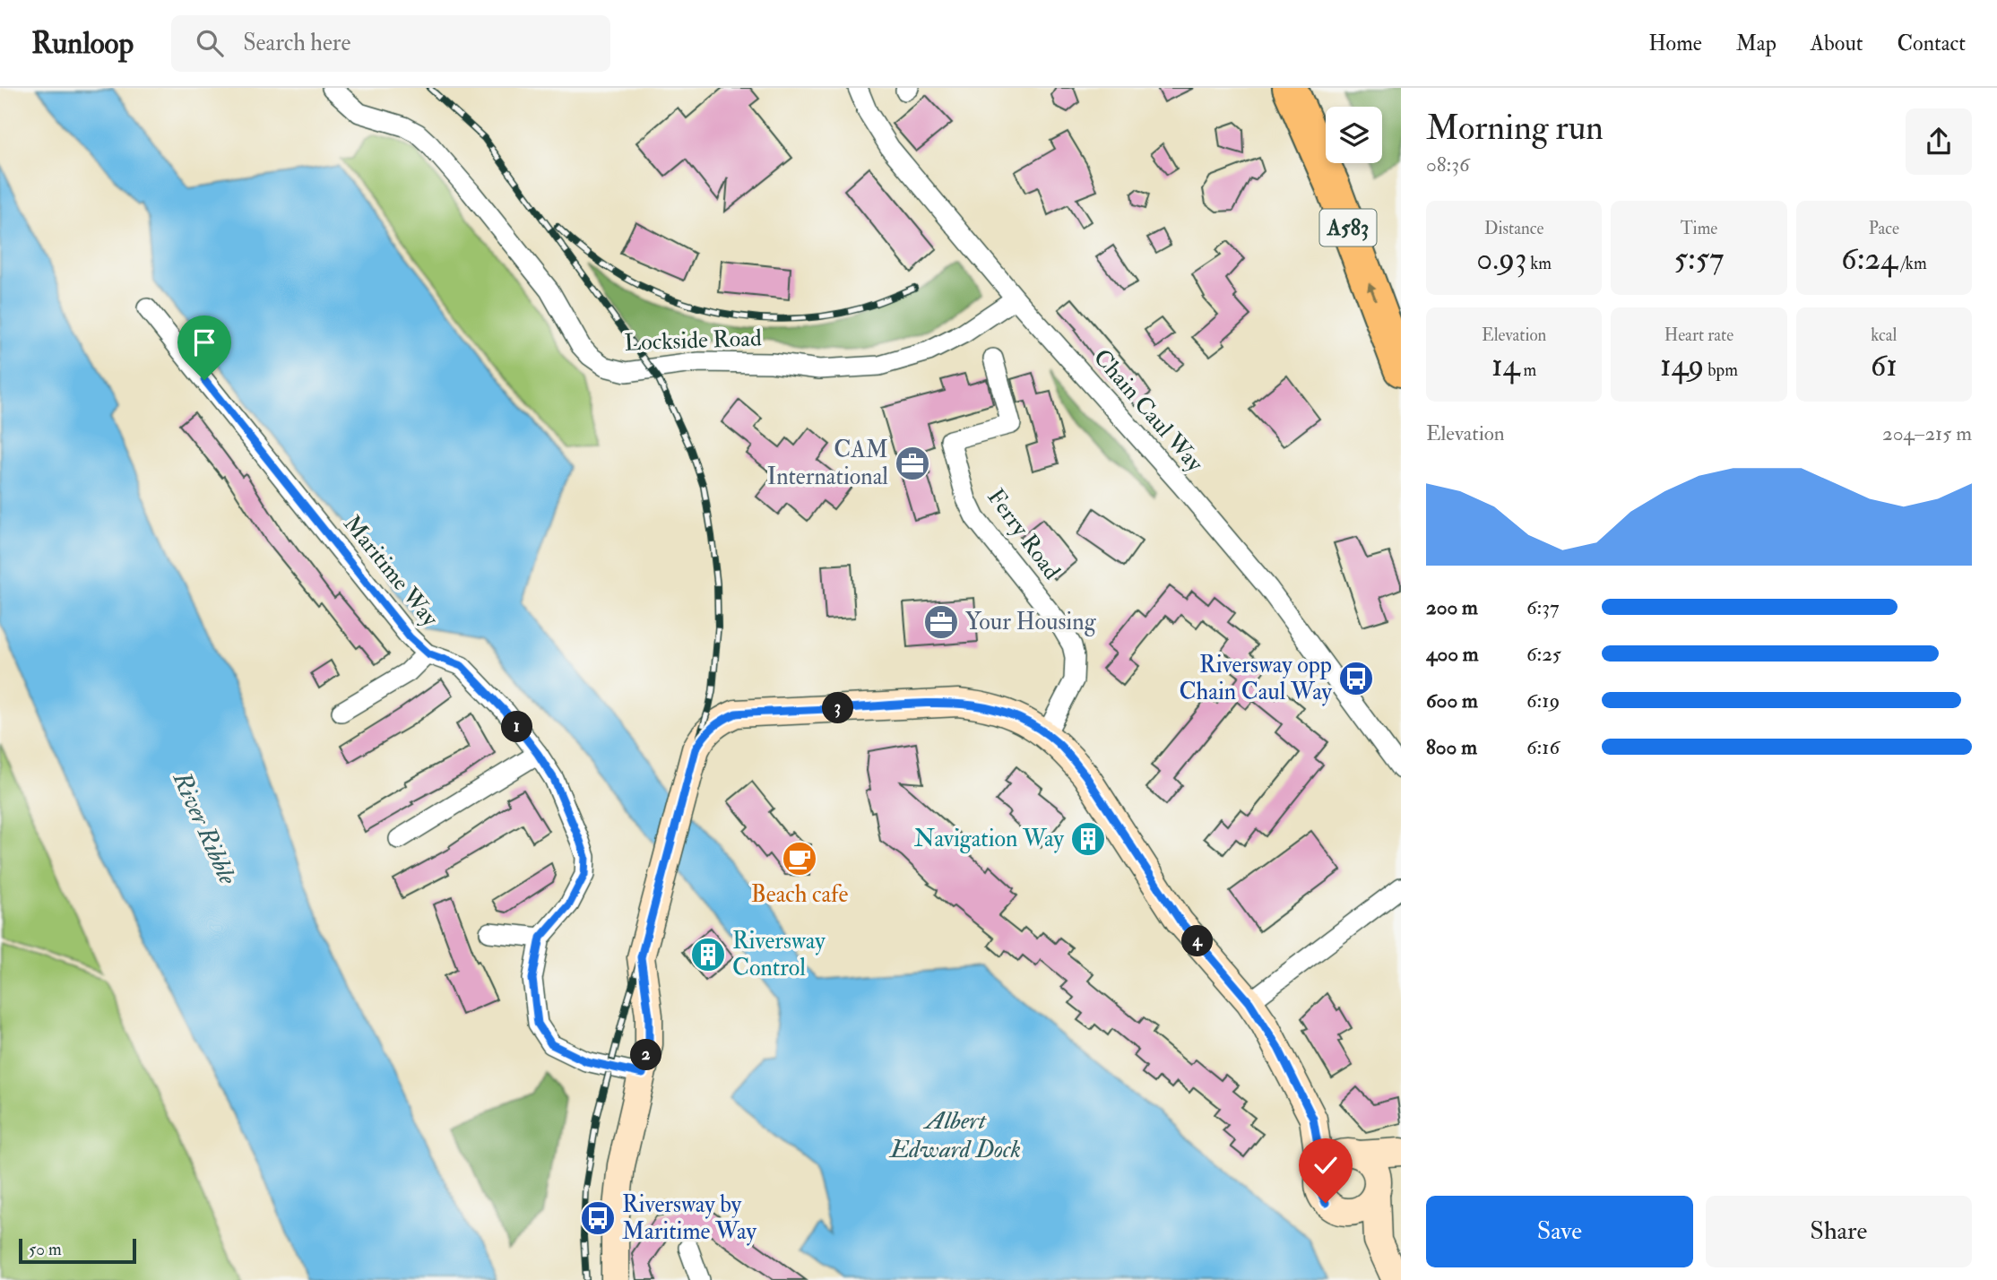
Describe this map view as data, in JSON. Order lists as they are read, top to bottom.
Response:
{
  "streets": {
    "highway": ["A583"],
    "street": [
      "Lockside Road",
      "Chain Caul Way",
      "Ferry Road",
      "Maritime Way"
    ]
  },
  "crossings": [
    ["Lockside Road", "Chain Caul Way"]
  ],
  "water": ["River Ribble", "Albert Edward Dock"],
  "places": {
    "office": ["CAM International", "Your Housing"],
    "bus stop": ["Riversway opp Chain Caul Way", "Riversway by Maritime Way"],
    "building": ["Navigation Way", "Riversway Control"],
    "cafe": ["Beach cafe"]
  },
  "scale_bar": "50 m",
  "page": {
    "header": "Runloop",
    "search": "Search here",
    "nav": [
      "Home",
      "Map",
      "About",
      "Contact"
    ],
    "heading": ["Morning run", "08:36"],
    "stats": [
      ["Distance", "0.93 km"],
      ["Time", "5:57"],
      ["Pace", "6:24 /km"],
      ["Elevation", "14 m"],
      ["Heart rate", "149 bpm"],
      ["kcal", "61"]
    ],
    "chart": ["Elevation", "204–215 m"],
    "list": [
      {
        "name": "200 m",
        "note": "6:37"
      },
      {
        "name": "400 m",
        "note": "6:25"
      },
      {
        "name": "600 m",
        "note": "6:19"
      },
      {
        "name": "800 m",
        "note": "6:16"
      }
    ],
    "pins": [
      "3",
      "1",
      "4",
      "2"
    ],
    "buttons": ["Save", "Share"],
    "scale": "50 m"
  }
}
